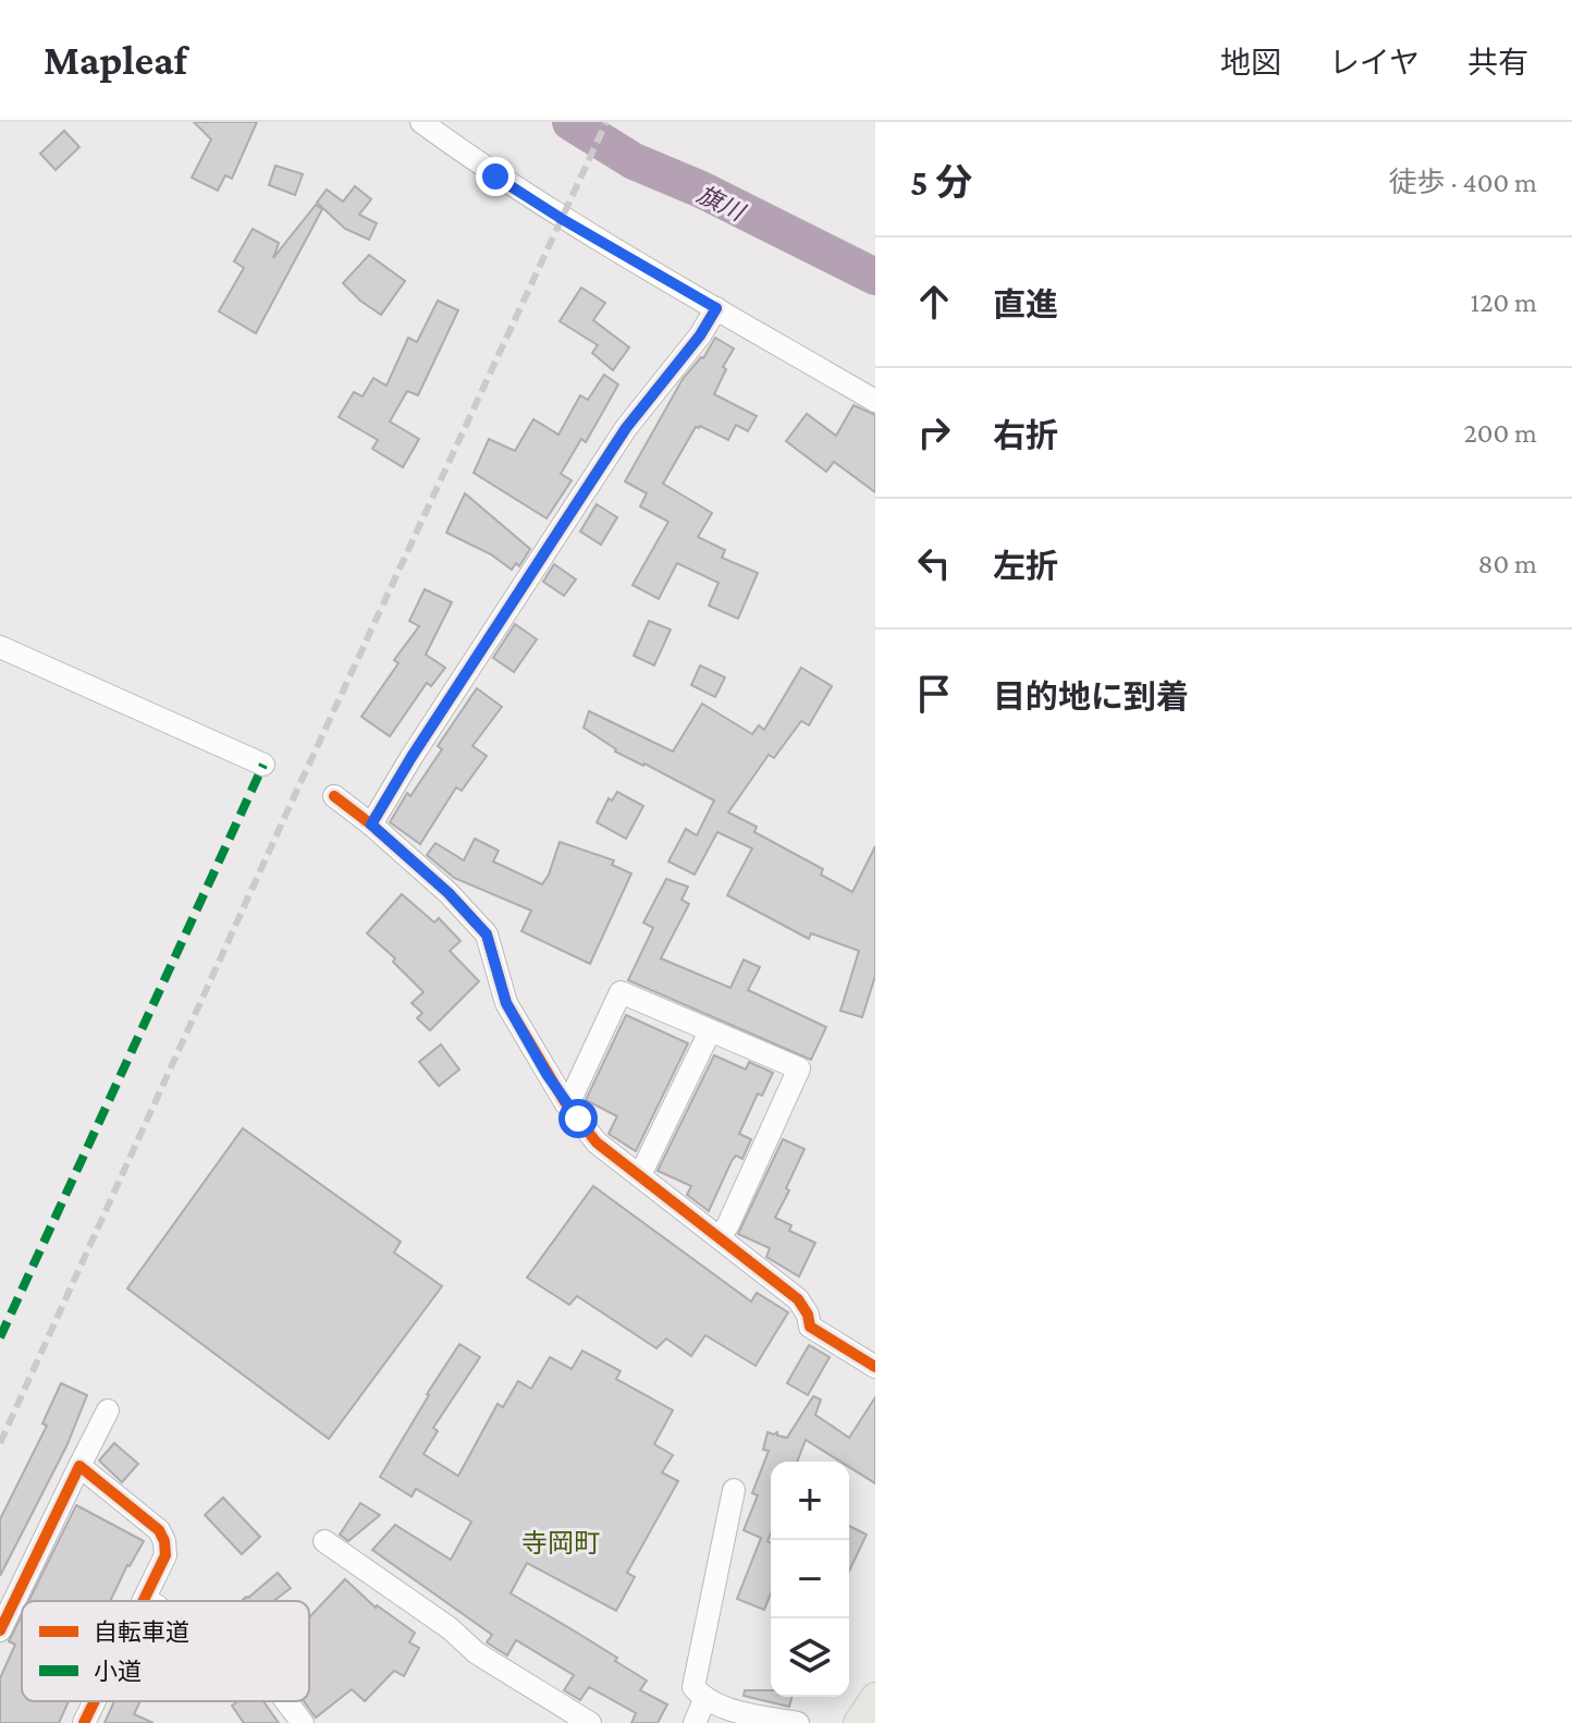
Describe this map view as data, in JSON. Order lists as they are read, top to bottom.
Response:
{
  "districts": ["寺岡町"],
  "water": ["旗川"],
  "legend": ["自転車道", "小道"],
  "page": {
    "header": "Mapleaf",
    "nav": ["地図", "レイヤ", "共有"],
    "heading": ["5 分", "徒歩 · 400 m"],
    "list": [
      ["直進", "120 m"],
      ["右折", "200 m"],
      ["左折", "80 m"],
      "目的地に到着"
    ],
    "map_buttons": ["+", "−"]
  }
}
